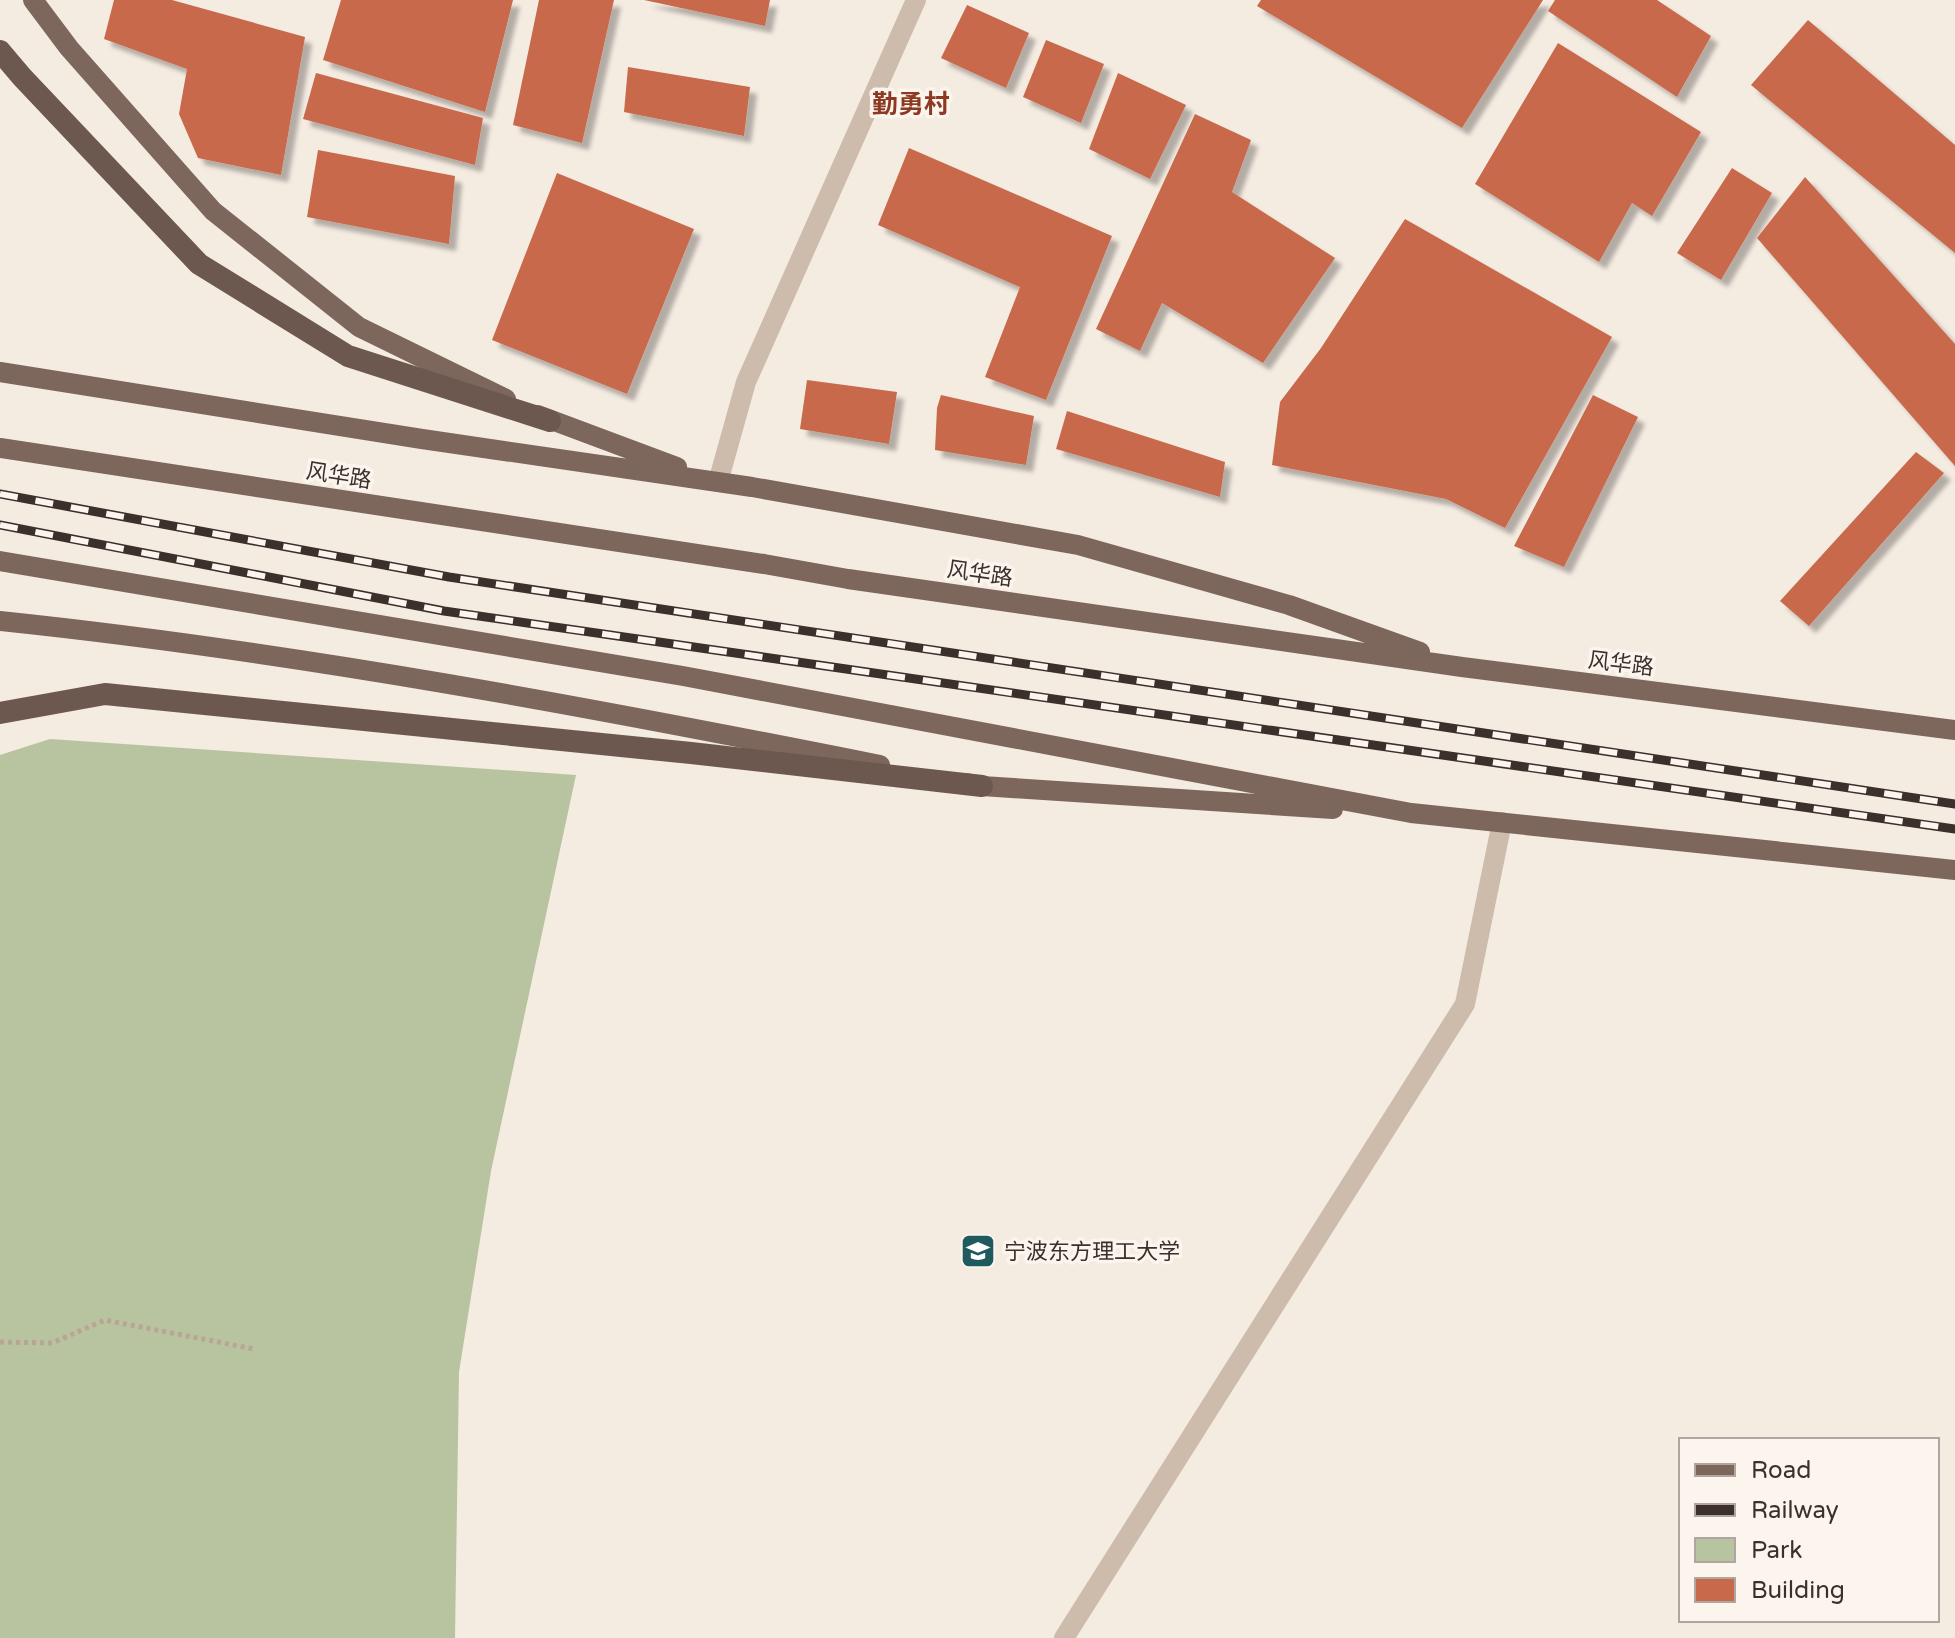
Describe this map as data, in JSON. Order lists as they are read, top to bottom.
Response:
{
  "streets": {
    "main road": ["风华路"]
  },
  "districts": ["勤勇村"],
  "places": {
    "school or university": ["宁波东方理工大学"]
  },
  "legend": [
    "Road",
    "Railway",
    "Park",
    "Building"
  ]
}
